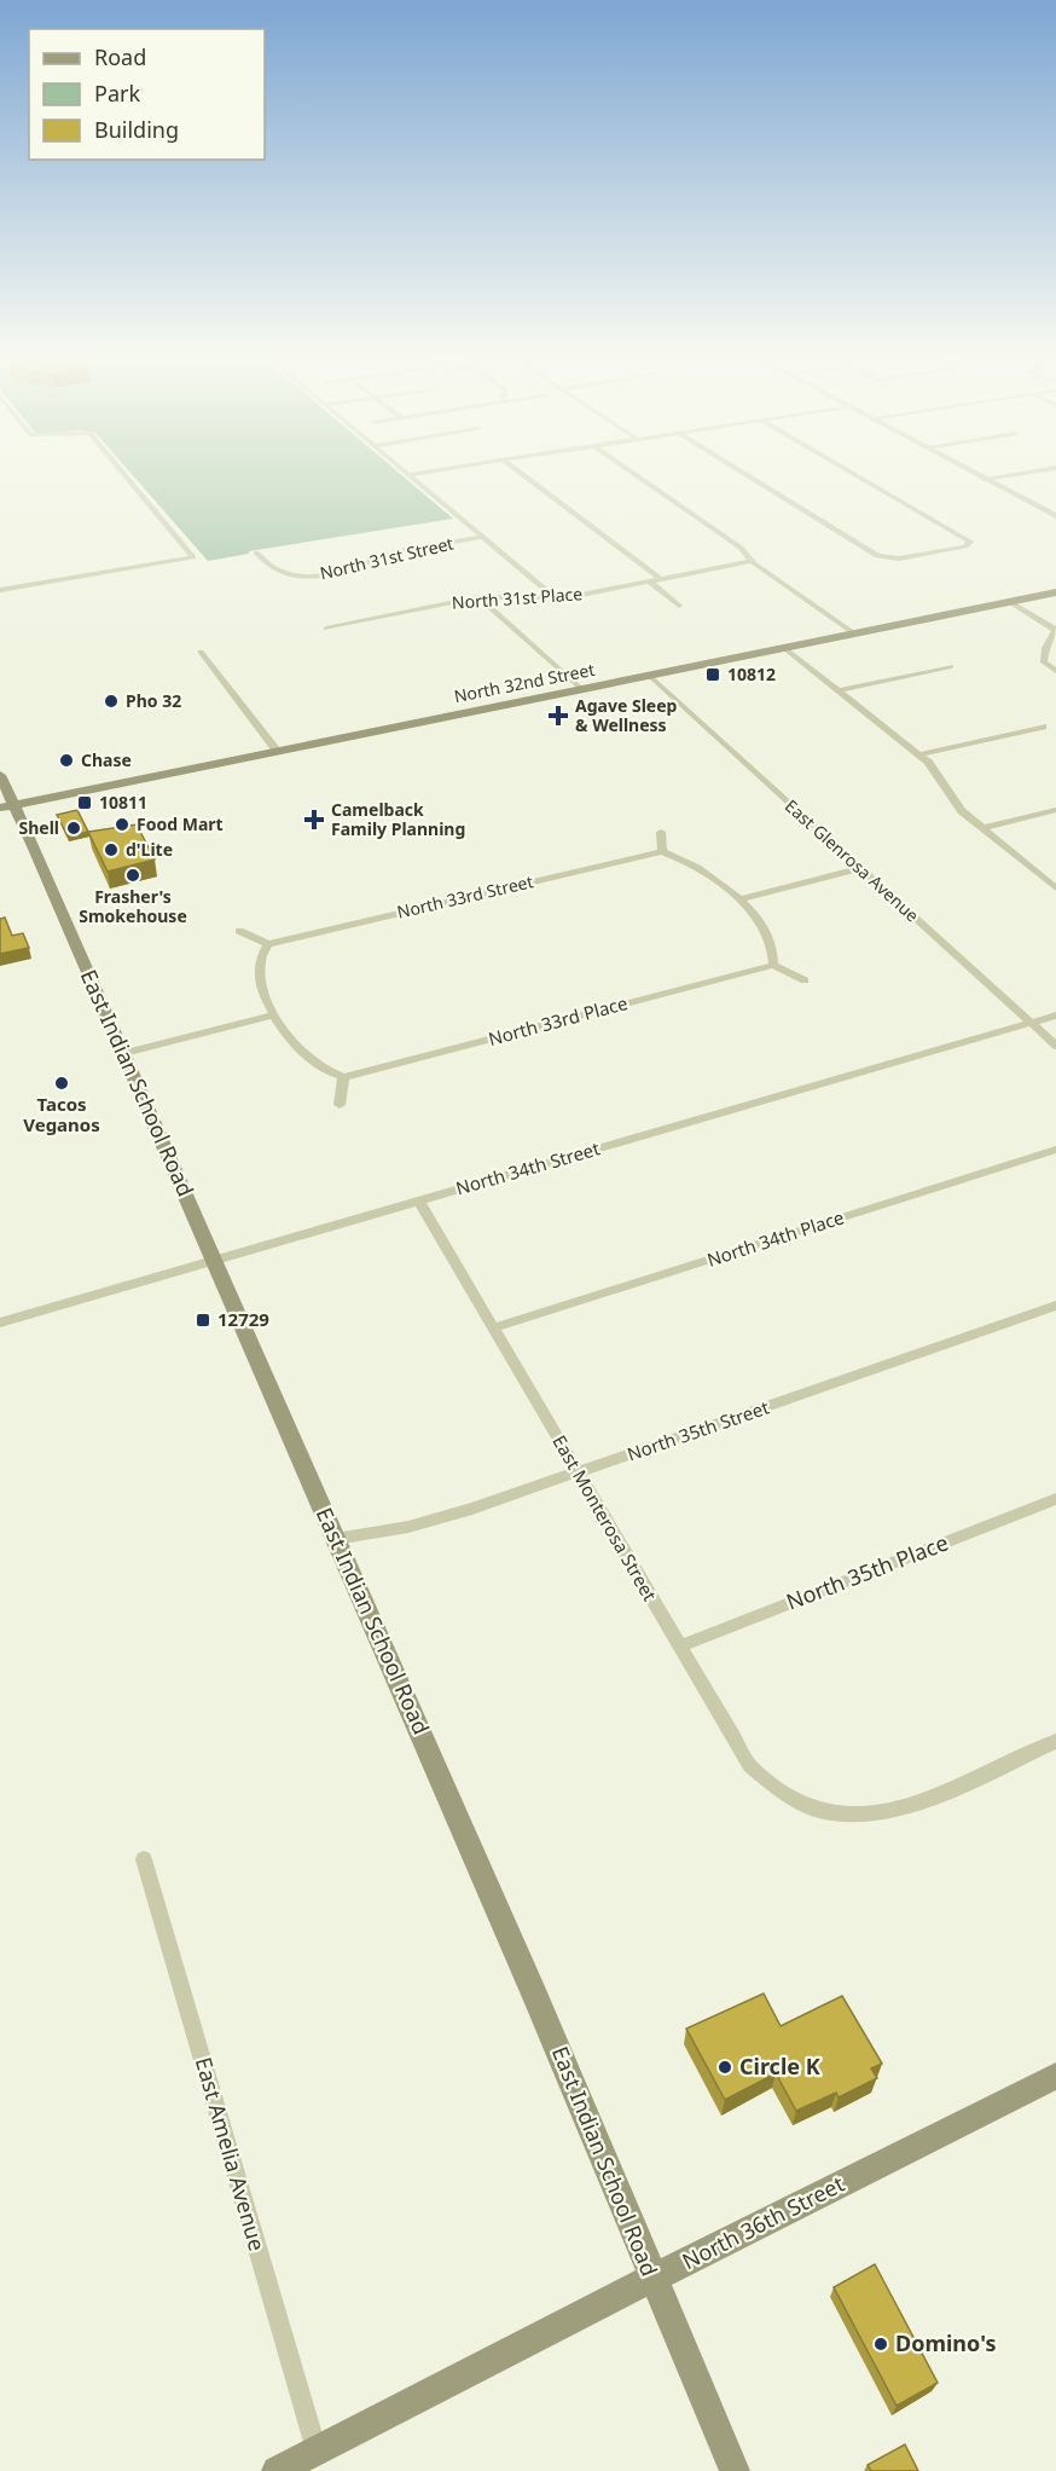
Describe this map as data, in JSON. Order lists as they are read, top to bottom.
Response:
{
  "streets": {
    "main road": ["North 32nd Street", "East Indian School Road", "North 36th Street"],
    "street": [
      "North 31st Street",
      "North 31st Place",
      "East Glenrosa Avenue",
      "North 33rd Street",
      "North 33rd Place",
      "North 34th Street",
      "North 34th Place",
      "North 35th Street",
      "East Monterosa Street",
      "North 35th Place",
      "East Amelia Avenue"
    ]
  },
  "crossings": [
    ["North 32nd Street", "East Glenrosa Avenue"],
    ["North 32nd Street", "East Indian School Road"],
    ["East Glenrosa Avenue", "North 34th Street"],
    ["East Indian School Road", "North 34th Street"],
    ["East Indian School Road", "North 35th Street"],
    ["East Indian School Road", "North 36th Street"],
    ["North 34th Street", "East Monterosa Street"],
    ["North 34th Place", "East Monterosa Street"],
    ["North 35th Street", "East Monterosa Street"],
    ["East Monterosa Street", "North 35th Place"],
    ["East Amelia Avenue", "North 36th Street"]
  ],
  "places": {
    "transit": ["10812", "10811", "12729"],
    "other": [
      "Pho 32",
      "Chase",
      "Food Mart",
      "Shell",
      "d'Lite",
      "Frasher's Smokehouse",
      "Tacos Veganos",
      "Circle K",
      "Domino's"
    ],
    "health": ["Agave Sleep & Wellness", "Camelback Family Planning"]
  },
  "legend": ["Road", "Park", "Building"]
}
